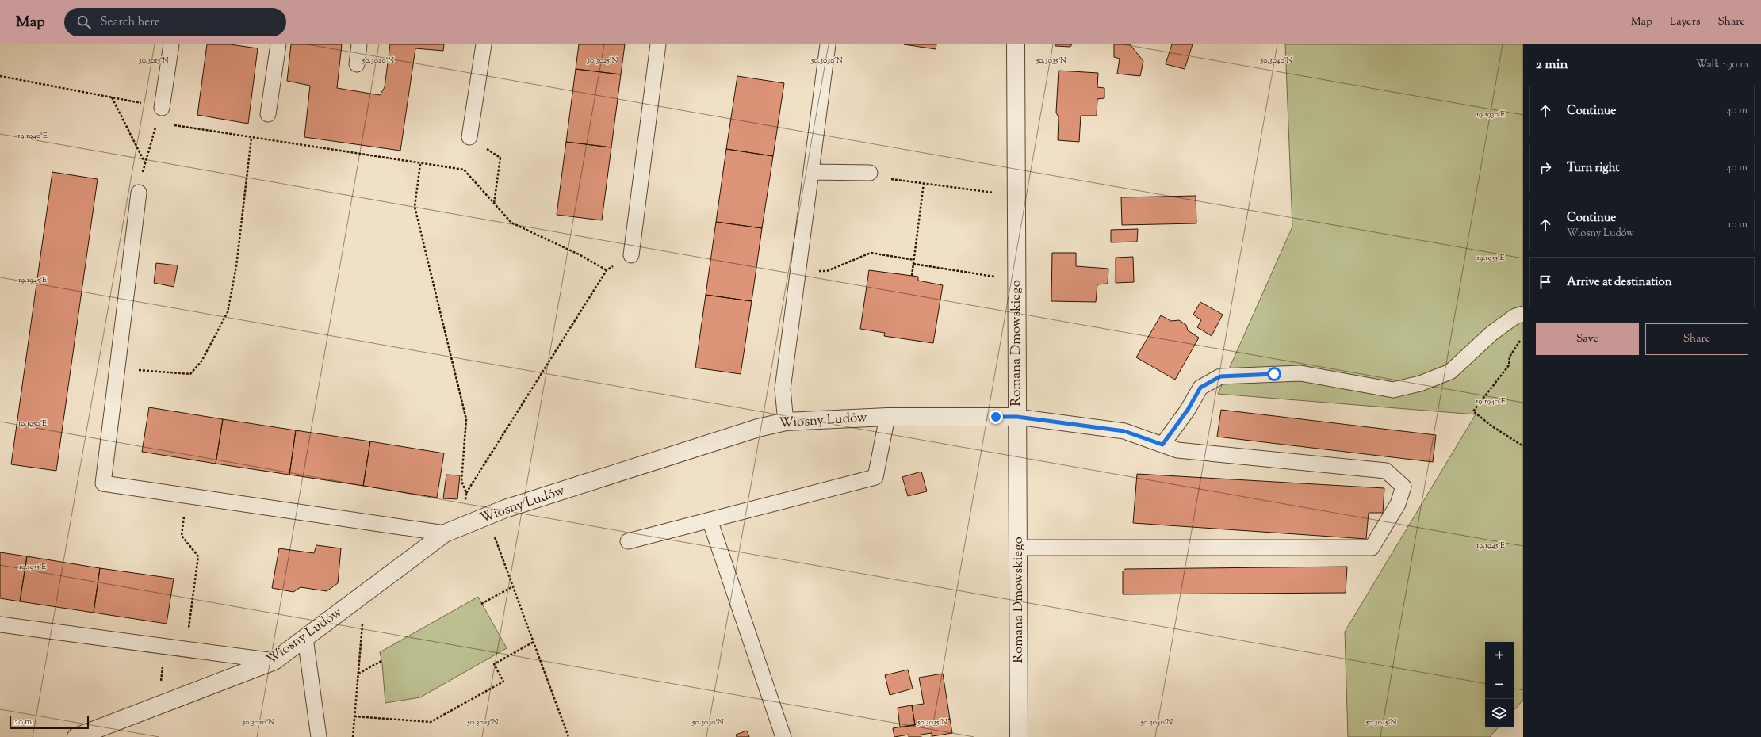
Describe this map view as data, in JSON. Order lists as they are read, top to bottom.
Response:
{
  "streets": {
    "street": ["Romana Dmowskiego", "Wiosny Ludów"]
  },
  "crossings": [
    ["Romana Dmowskiego", "Wiosny Ludów"]
  ],
  "scale_bar": "20 m",
  "page": {
    "header": "Map",
    "search": "Search here",
    "nav": ["Map", "Layers", "Share"],
    "heading": ["2 min", "Walk · 90 m"],
    "list": [
      ["Continue", "40 m"],
      ["Turn right", "40 m"],
      ["Continue", "Wiosny Ludów", "10 m"],
      "Arrive at destination"
    ],
    "buttons": ["Save", "Share"],
    "map_buttons": ["+", "−"],
    "scale": "20 m"
  },
  "coordinates": [
    "50.3015°N",
    "50.3020°N",
    "50.3025°N",
    "50.3030°N",
    "50.3035°N",
    "50.3040°N",
    "19.1930°E",
    "19.1940°E",
    "19.1935°E",
    "19.1945°E",
    "19.1950°E",
    "19.1955°E",
    "50.3045°N"
  ]
}
